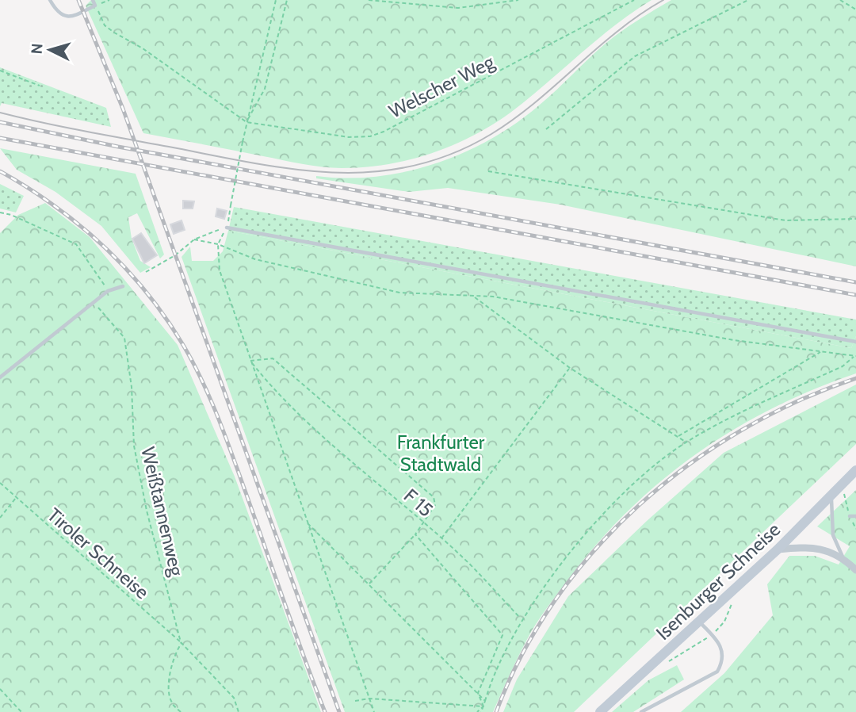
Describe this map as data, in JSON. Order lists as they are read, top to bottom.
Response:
{
  "streets": {
    "main road": ["Isenburger Schneise"],
    "path": [
      "Welscher Weg",
      "F 15",
      "Weißtannenweg",
      "Tiroler Schneise"
    ]
  },
  "crossings": [
    ["Weißtannenweg", "Tiroler Schneise"]
  ],
  "parks": ["Frankfurter Stadtwald"],
  "north": "left"
}
